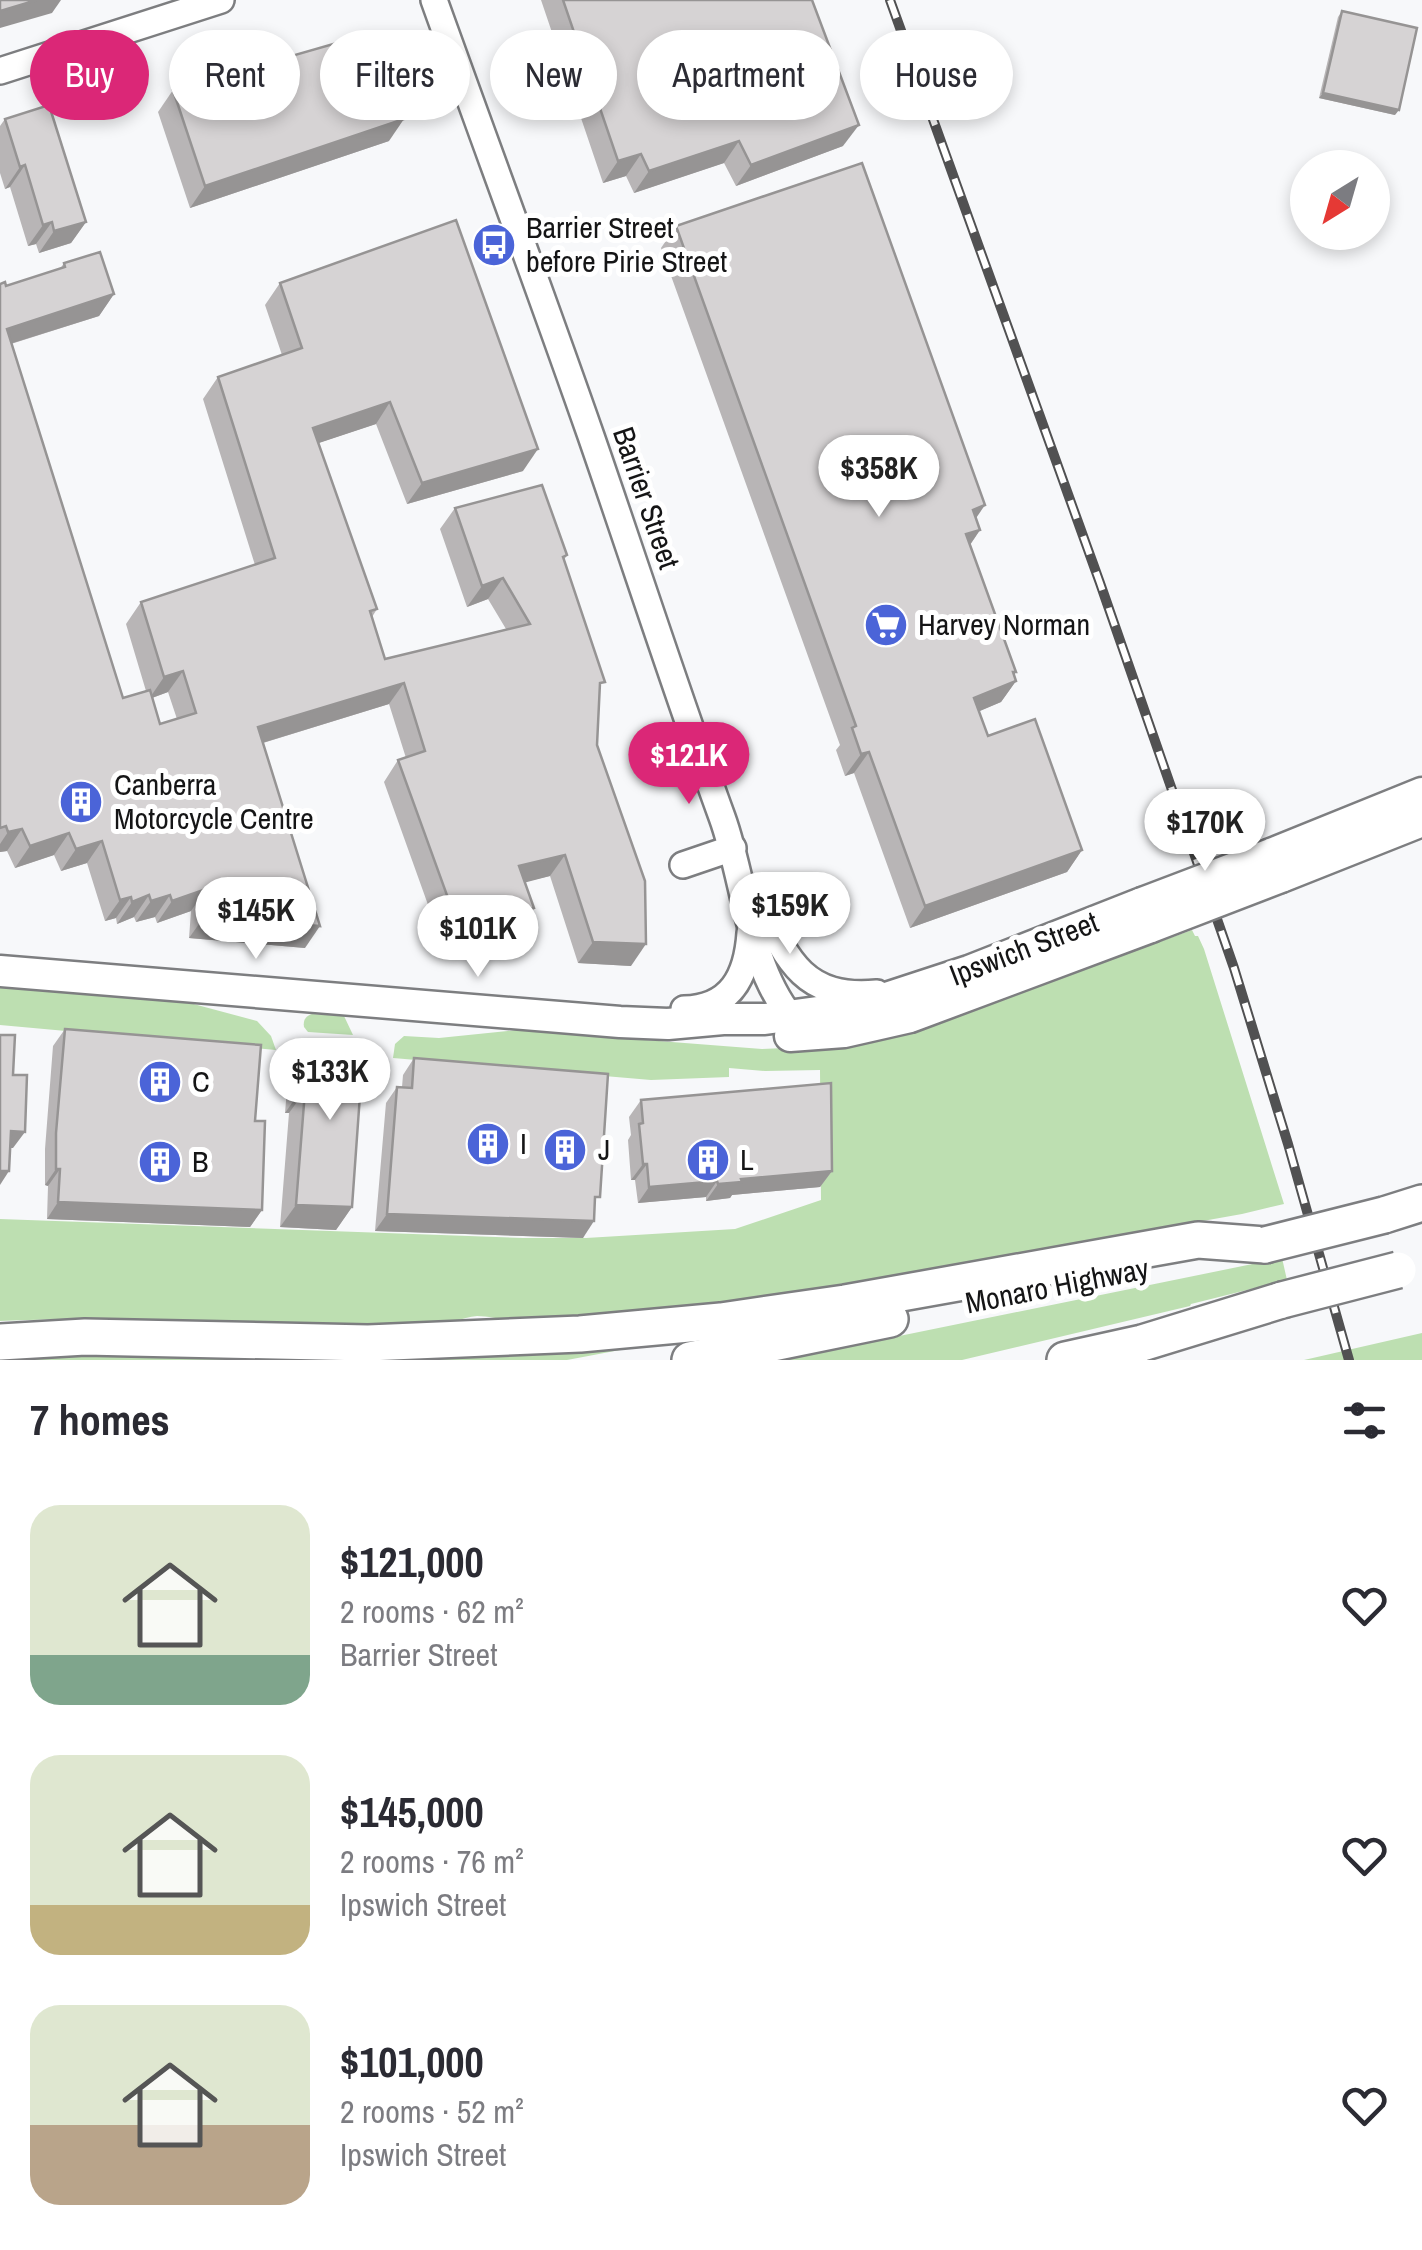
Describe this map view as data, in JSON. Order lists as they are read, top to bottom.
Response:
{
  "streets": {
    "highway": ["Monaro Highway"],
    "main road": ["Ipswich Street"],
    "street": ["Barrier Street"]
  },
  "crossings": [
    ["Barrier Street", "Ipswich Street"]
  ],
  "places": {
    "bus stop": ["Barrier Street before Pirie Street"],
    "supermarket": ["Harvey Norman"],
    "building": [
      "Canberra Motorcycle Centre",
      "C",
      "I",
      "J",
      "L",
      "B"
    ]
  },
  "north": "bottom left",
  "page": {
    "chip": [
      "Buy",
      "Rent",
      "Filters",
      "New",
      "Apartment",
      "House"
    ],
    "price": [
      "$358K",
      "$121K",
      "$170K",
      "$159K",
      "$145K",
      "$101K",
      "$133K"
    ],
    "heading": "7 homes",
    "list": [
      {
        "name": "$121,000",
        "note": "2 rooms · 62 m² · Barrier Street"
      },
      {
        "name": "$145,000",
        "note": "2 rooms · 76 m² · Ipswich Street"
      },
      {
        "name": "$101,000",
        "note": "2 rooms · 52 m² · Ipswich Street"
      }
    ]
  }
}
